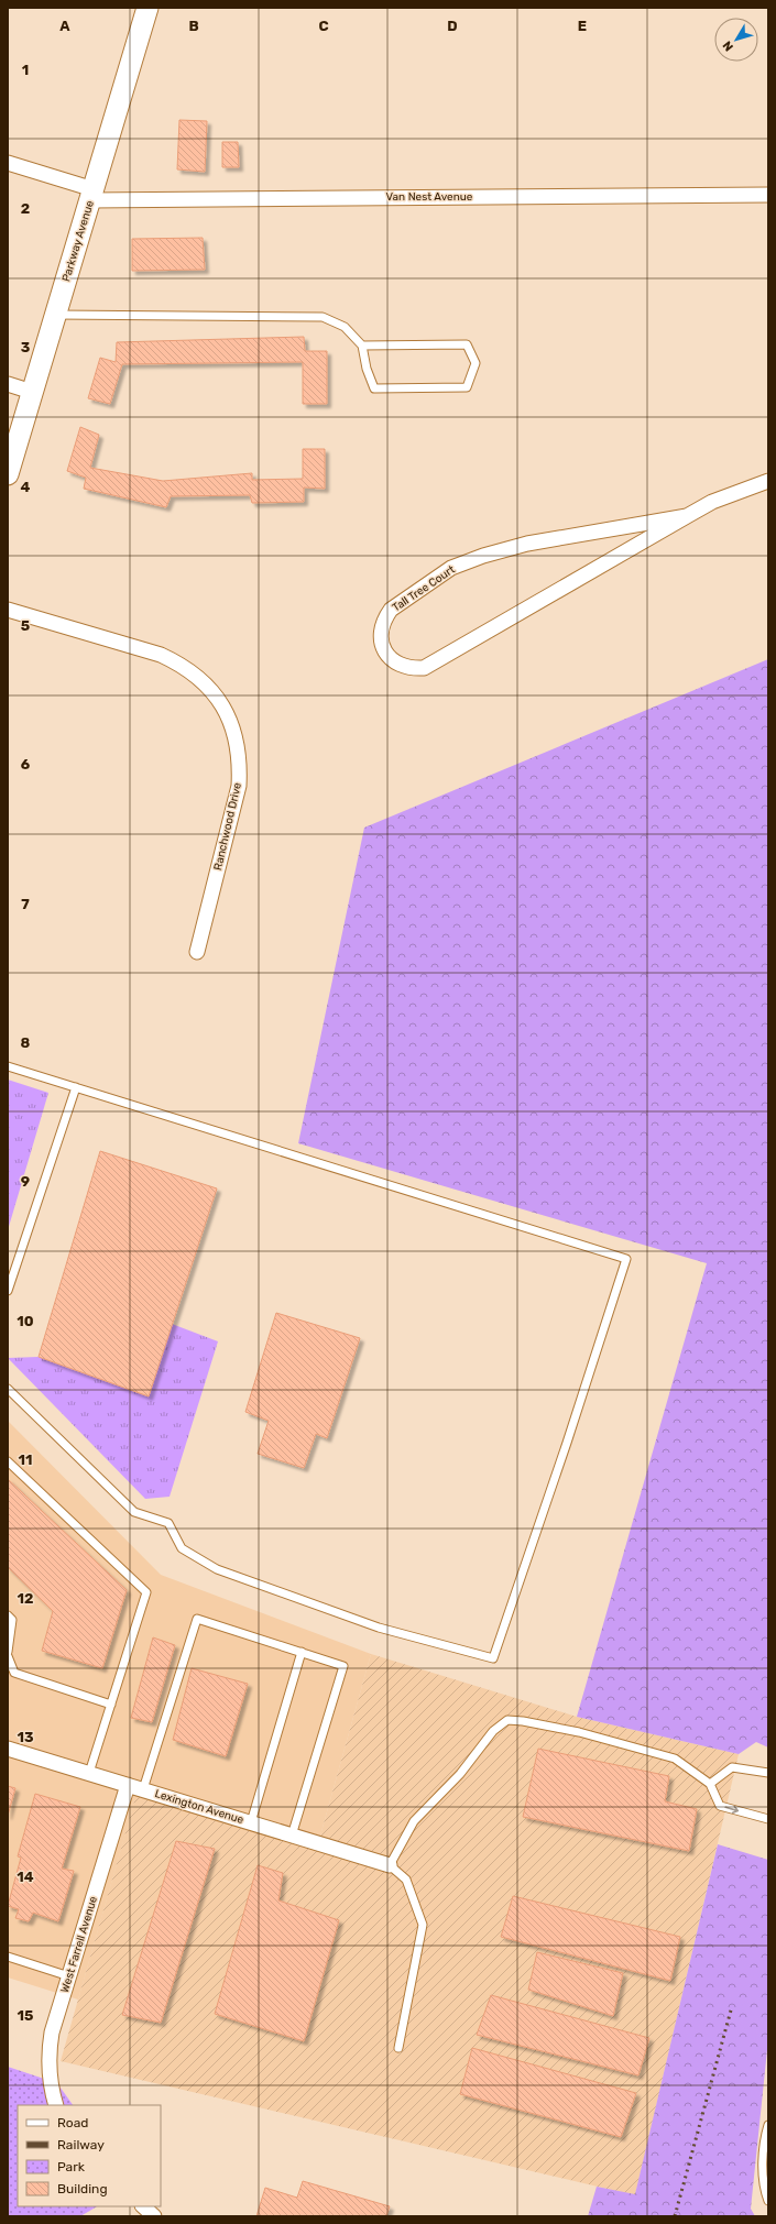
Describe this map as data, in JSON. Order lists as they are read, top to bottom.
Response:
{
  "streets": {
    "main road": ["Parkway Avenue"],
    "street": [
      "Van Nest Avenue",
      "Tall Tree Court",
      "Ranchwood Drive",
      "Lexington Avenue",
      "West Farrell Avenue"
    ]
  },
  "crossings": [
    ["Van Nest Avenue", "Parkway Avenue"],
    ["Lexington Avenue", "West Farrell Avenue"]
  ],
  "legend": [
    "Road",
    "Railway",
    "Park",
    "Building"
  ],
  "north": "bottom left",
  "grid": {
    "columns": [
      "A",
      "B",
      "C",
      "D",
      "E"
    ],
    "rows": [
      "1",
      "2",
      "3",
      "4",
      "5",
      "6",
      "7",
      "8",
      "9",
      "10",
      "11",
      "12",
      "13",
      "14",
      "15"
    ]
  }
}
